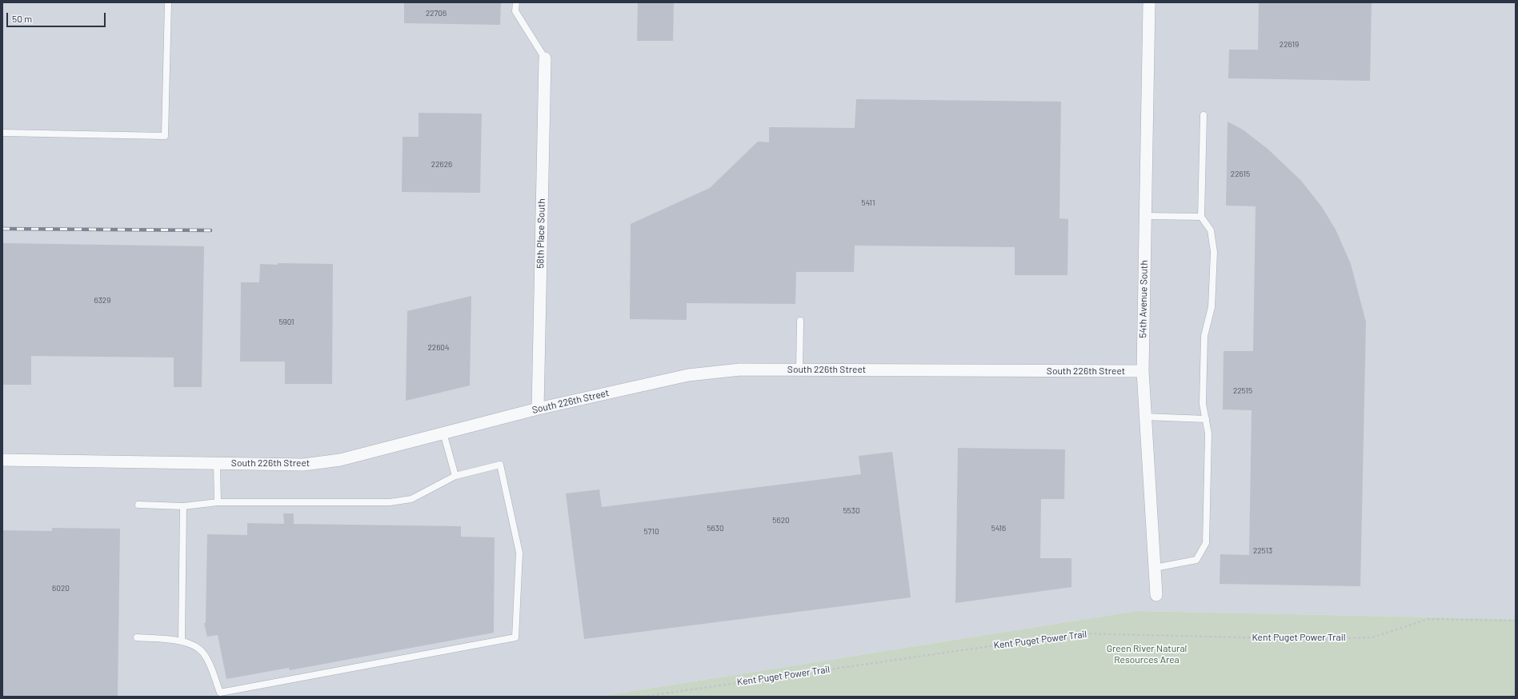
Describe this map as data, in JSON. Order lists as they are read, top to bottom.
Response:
{
  "streets": {
    "street": ["58th Place South", "54th Avenue South", "South 226th Street"],
    "path": ["Kent Puget Power Trail"]
  },
  "crossings": [
    ["58th Place South", "South 226th Street"],
    ["54th Avenue South", "South 226th Street"]
  ],
  "parks": ["Green River Natural Resources Area"],
  "house_numbers": [
    "22706",
    "22619",
    "22626",
    "22615",
    "5411",
    "6329",
    "5901",
    "22604",
    "22515",
    "5530",
    "5620",
    "5630",
    "5416",
    "5710",
    "22513",
    "6020"
  ],
  "scale_bar": "50 m"
}
